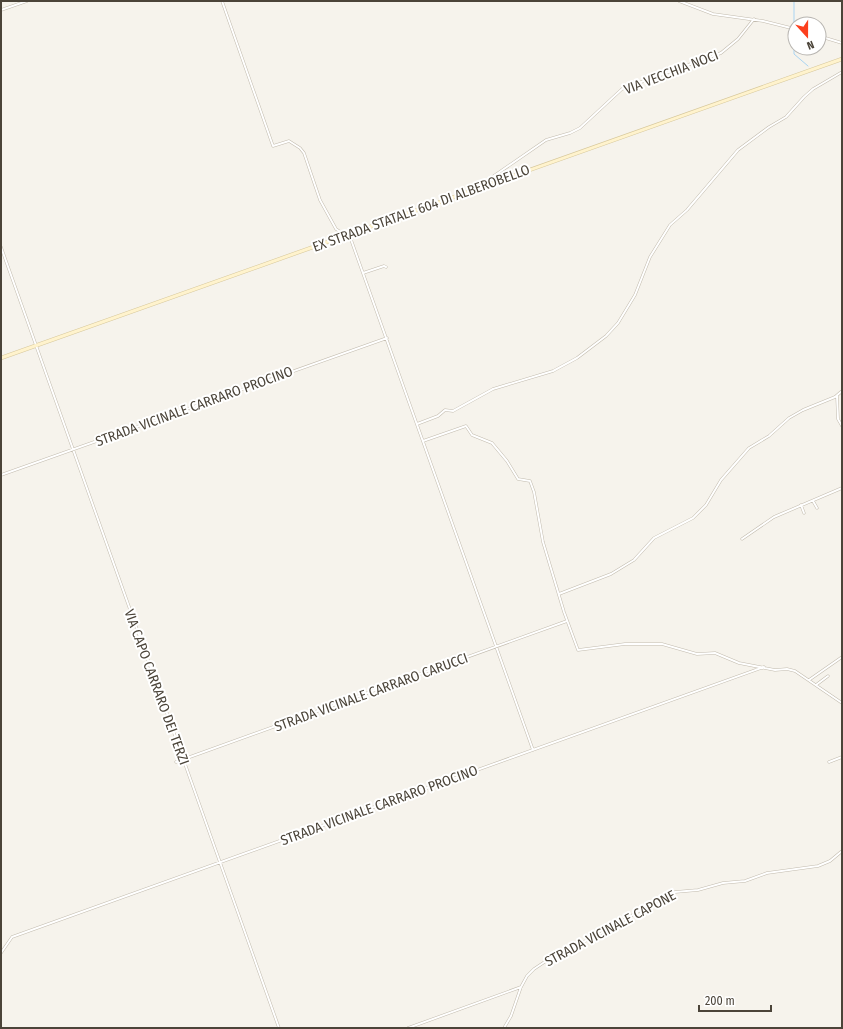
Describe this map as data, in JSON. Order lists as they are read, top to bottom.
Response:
{
  "streets": {
    "main road": ["EX STRADA STATALE 604 DI ALBEROBELLO"],
    "street": [
      "VIA VECCHIA NOCI",
      "STRADA VICINALE CARRARO PROCINO",
      "VIA CAPO CARRARO DEI TERZI",
      "STRADA VICINALE CARRARO CARUCCI",
      "STRADA VICINALE CAPONE"
    ]
  },
  "crossings": [
    ["VIA VECCHIA NOCI", "EX STRADA STATALE 604 DI ALBEROBELLO"],
    ["EX STRADA STATALE 604 DI ALBEROBELLO", "VIA CAPO CARRARO DEI TERZI"],
    ["STRADA VICINALE CARRARO PROCINO", "VIA CAPO CARRARO DEI TERZI"],
    ["VIA CAPO CARRARO DEI TERZI", "STRADA VICINALE CARRARO CARUCCI"]
  ],
  "scale_bar": "200 m",
  "north": "bottom"
}
